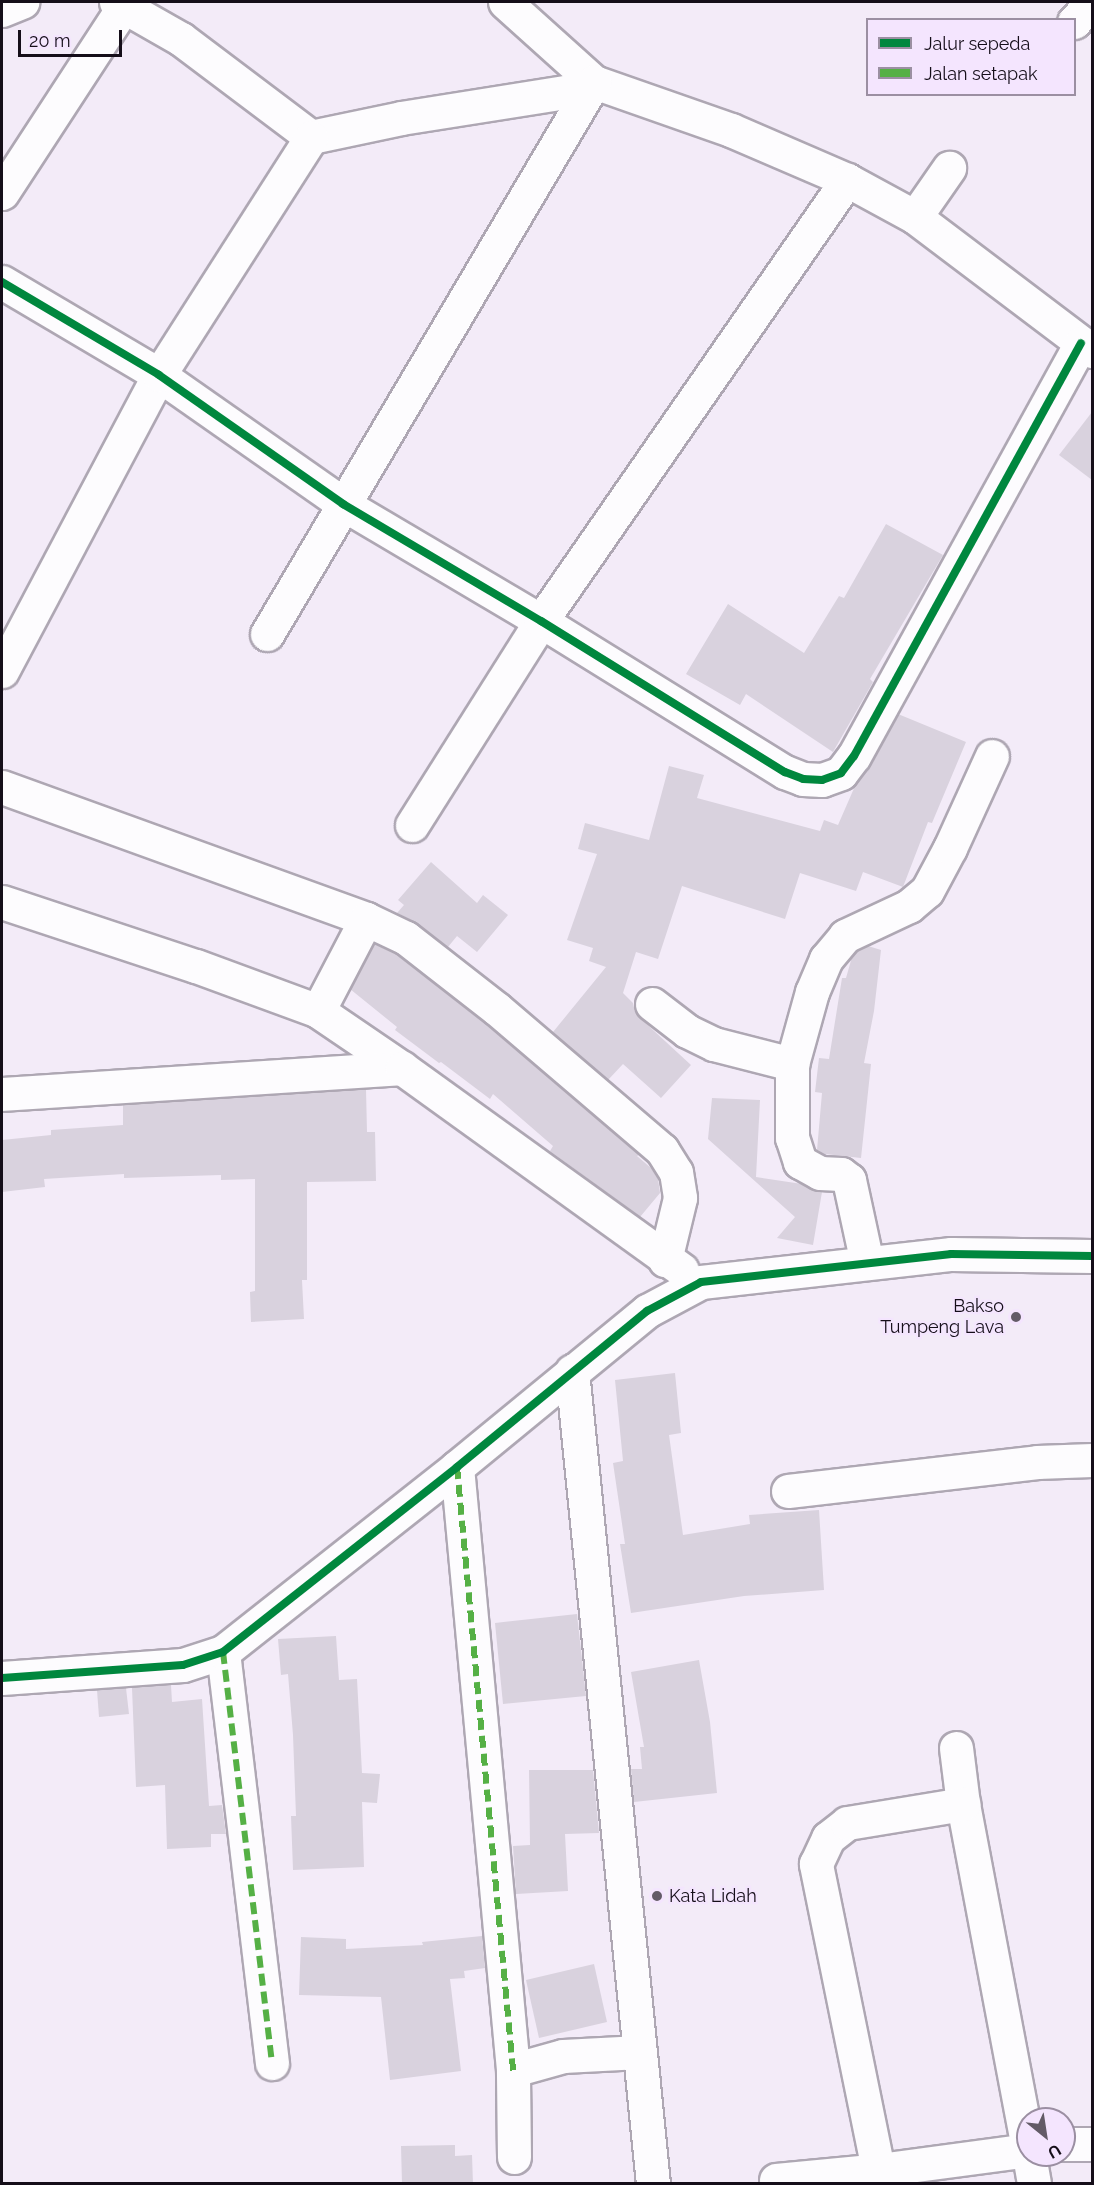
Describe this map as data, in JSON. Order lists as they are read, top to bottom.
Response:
{
  "places": ["Bakso Tumpeng Lava", "Kata Lidah"],
  "legend": ["Jalur sepeda", "Jalan setapak"],
  "scale_bar": "20 m",
  "north": "bottom right"
}
